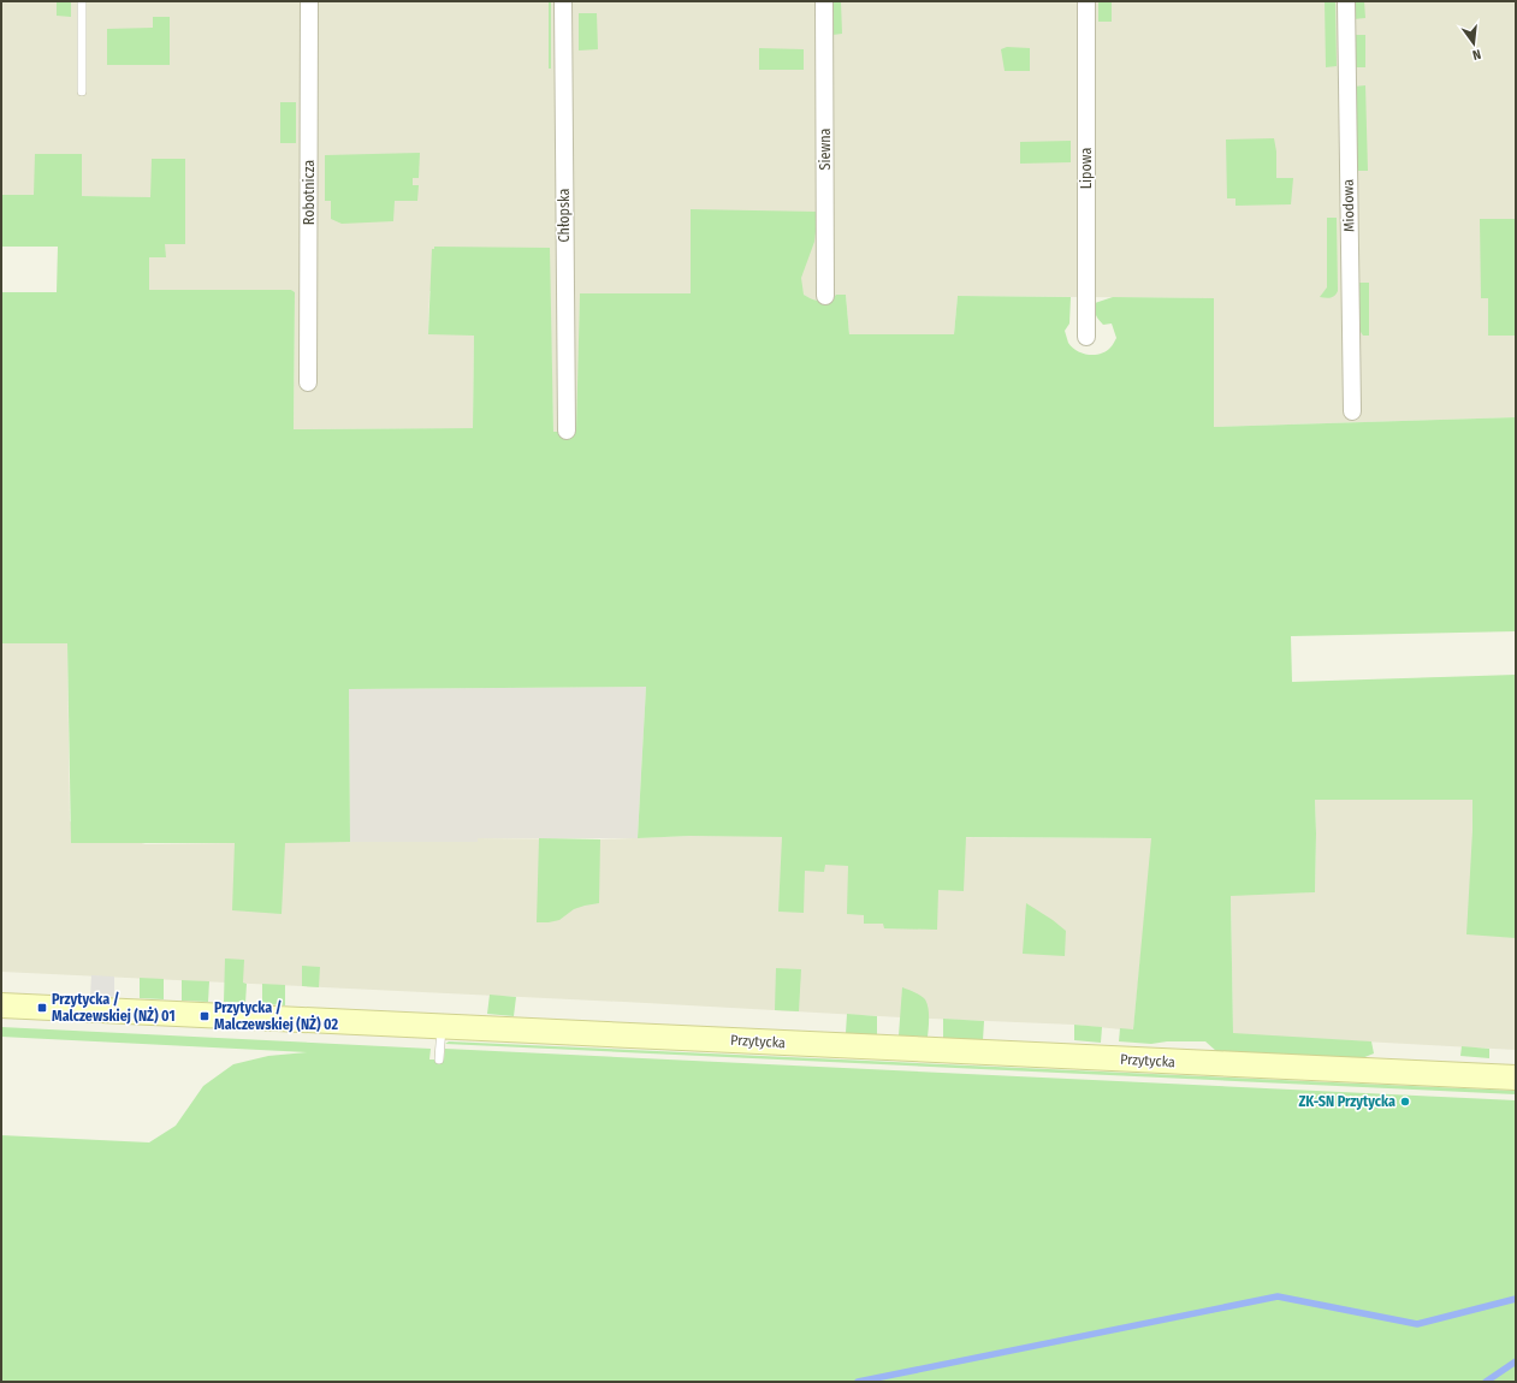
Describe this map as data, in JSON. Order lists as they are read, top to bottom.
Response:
{
  "streets": {
    "main road": ["Przytycka"],
    "street": [
      "Siewna",
      "Lipowa",
      "Robotnicza",
      "Miodowa",
      "Chłopska"
    ]
  },
  "places": {
    "transit": ["Przytycka / Malczewskiej (NŻ) 01", "Przytycka / Malczewskiej (NŻ) 02"],
    "other": ["ZK-SN Przytycka"]
  },
  "north": "bottom"
}
